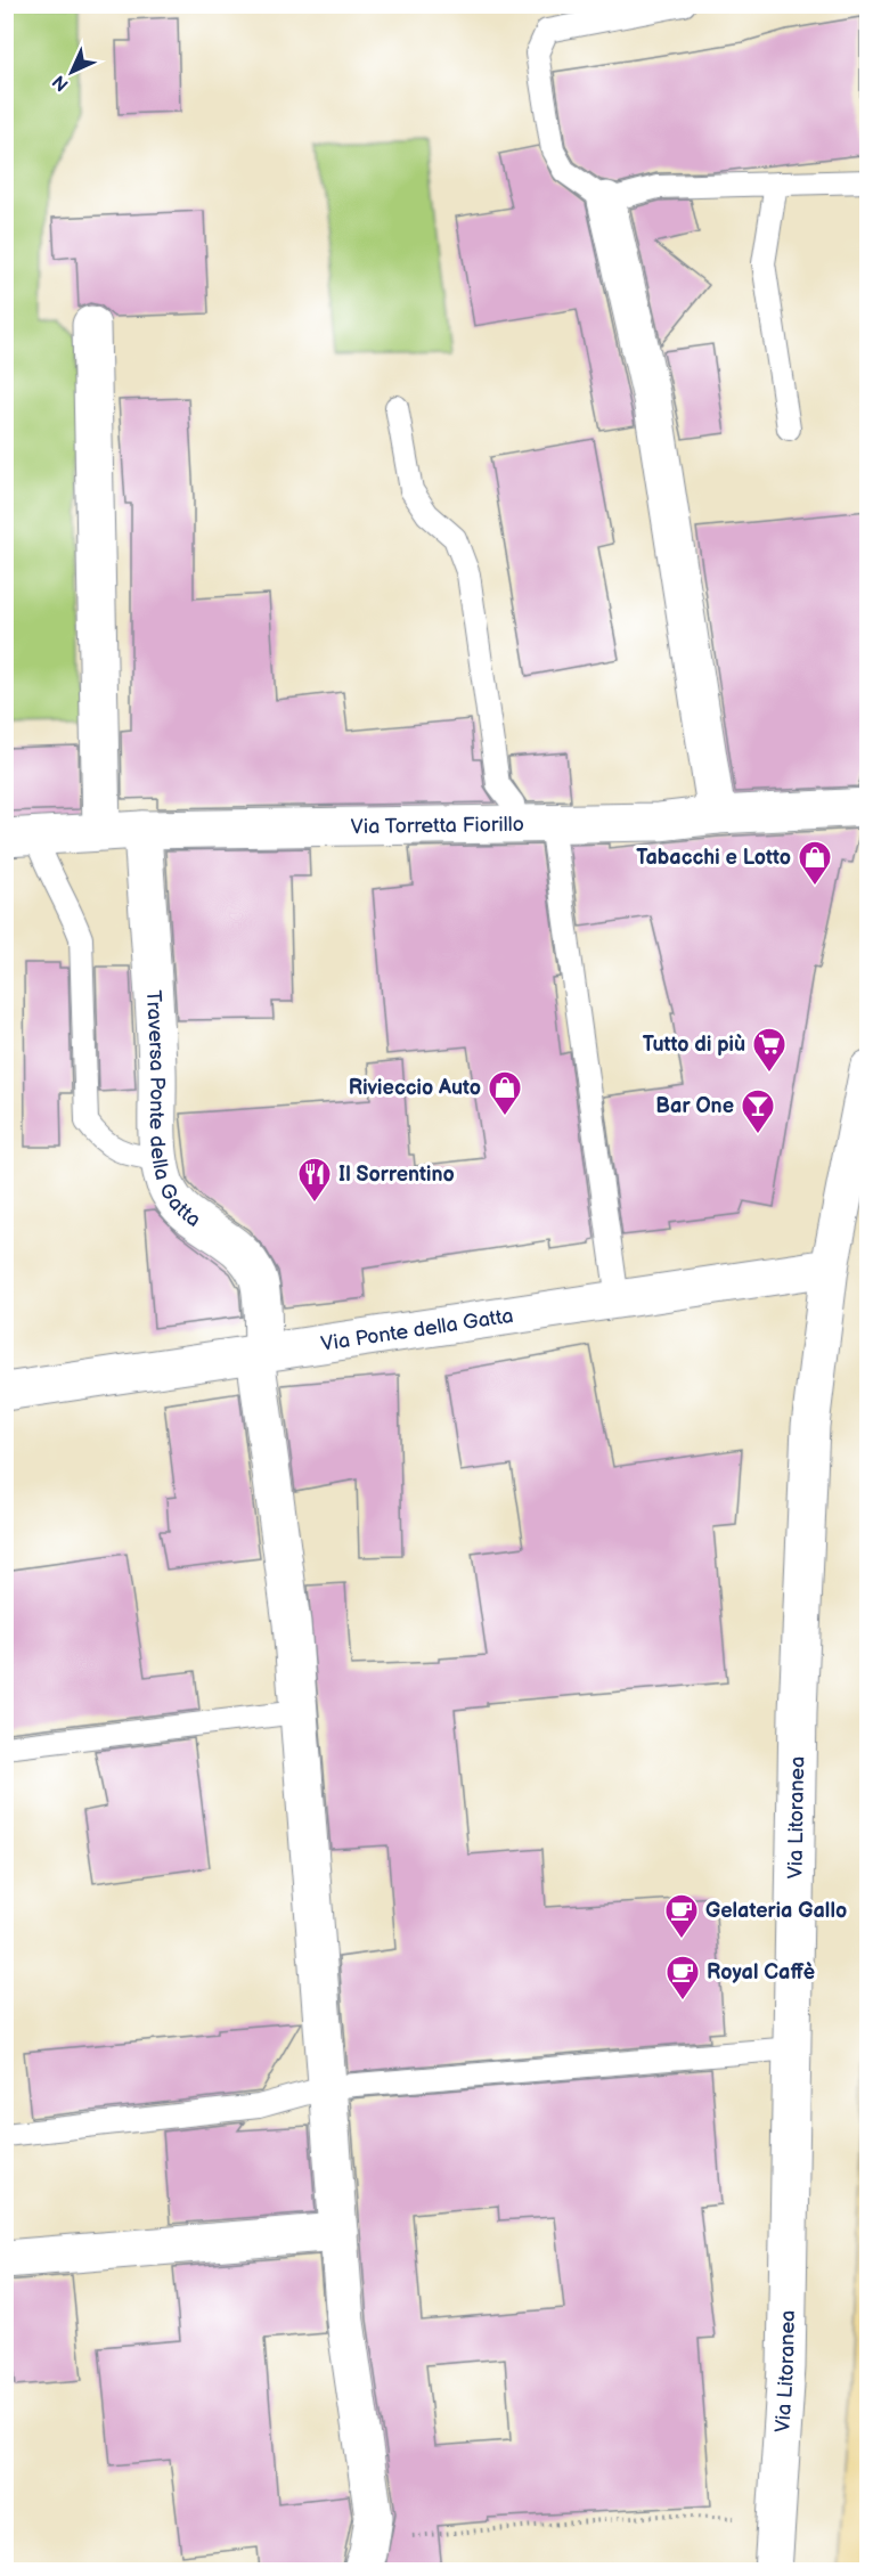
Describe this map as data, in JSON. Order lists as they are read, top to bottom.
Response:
{
  "streets": {
    "street": [
      "Via Torretta Fiorillo",
      "Traversa Ponte della Gatta",
      "Via Ponte della Gatta",
      "Via Litoranea"
    ]
  },
  "crossings": [
    ["Via Torretta Fiorillo", "Traversa Ponte della Gatta"],
    ["Traversa Ponte della Gatta", "Via Ponte della Gatta"],
    ["Via Ponte della Gatta", "Via Litoranea"]
  ],
  "places": {
    "shop": ["Tabacchi e Lotto", "Rivieccio Auto"],
    "supermarket": ["Tutto di più"],
    "bar": ["Bar One"],
    "restaurant": ["Il Sorrentino"],
    "cafe": ["Gelateria Gallo", "Royal Caffè"]
  },
  "north": "bottom left"
}
